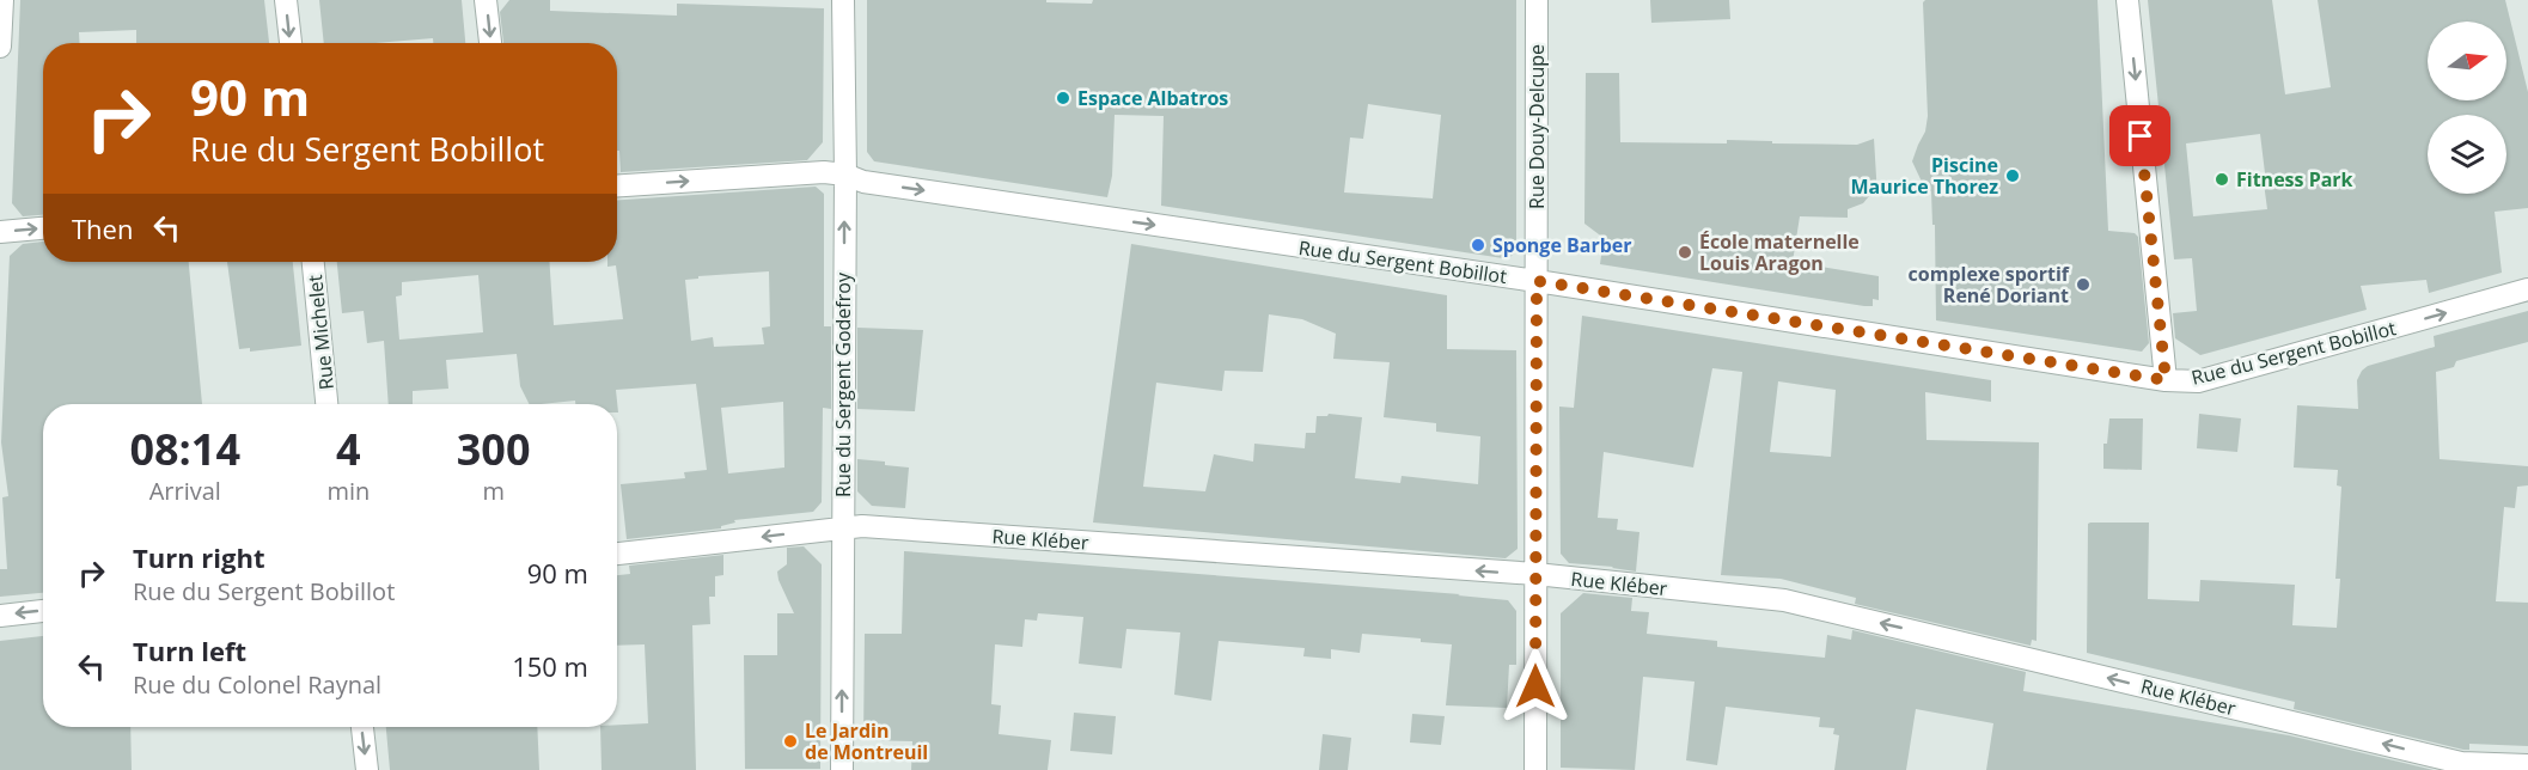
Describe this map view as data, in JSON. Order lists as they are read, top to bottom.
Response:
{
  "streets": {
    "street": [
      "Rue Douy-Delcupe",
      "Rue du Sergent Bobillot",
      "Rue Michelet",
      "Rue du Sergent Godefroy",
      "Rue Kléber"
    ]
  },
  "crossings": [
    ["Rue Douy-Delcupe", "Rue du Sergent Bobillot"],
    ["Rue Douy-Delcupe", "Rue Kléber"],
    ["Rue du Sergent Bobillot", "Rue du Sergent Godefroy"],
    ["Rue du Sergent Godefroy", "Rue Kléber"]
  ],
  "one_way": ["Rue du Sergent Bobillot", "Rue du Sergent Godefroy", "Rue Kléber"],
  "places": [
    "Espace Albatros",
    "Piscine Maurice Thorez",
    "Fitness Park",
    "Sponge Barber",
    "École maternelle Louis Aragon",
    "complexe sportif René Doriant",
    "Le Jardin de Montreuil"
  ],
  "north": "right",
  "page": {
    "turn": ["90 m", "Rue du Sergent Bobillot"],
    "then": "Then",
    "eta": [
      "08:14",
      "Arrival",
      "4",
      "min",
      "300",
      "m"
    ],
    "list": [
      {
        "name": "Turn right",
        "note": "Rue du Sergent Bobillot",
        "value": "90 m"
      },
      {
        "name": "Turn left",
        "note": "Rue du Colonel Raynal",
        "value": "150 m"
      }
    ]
  }
}
